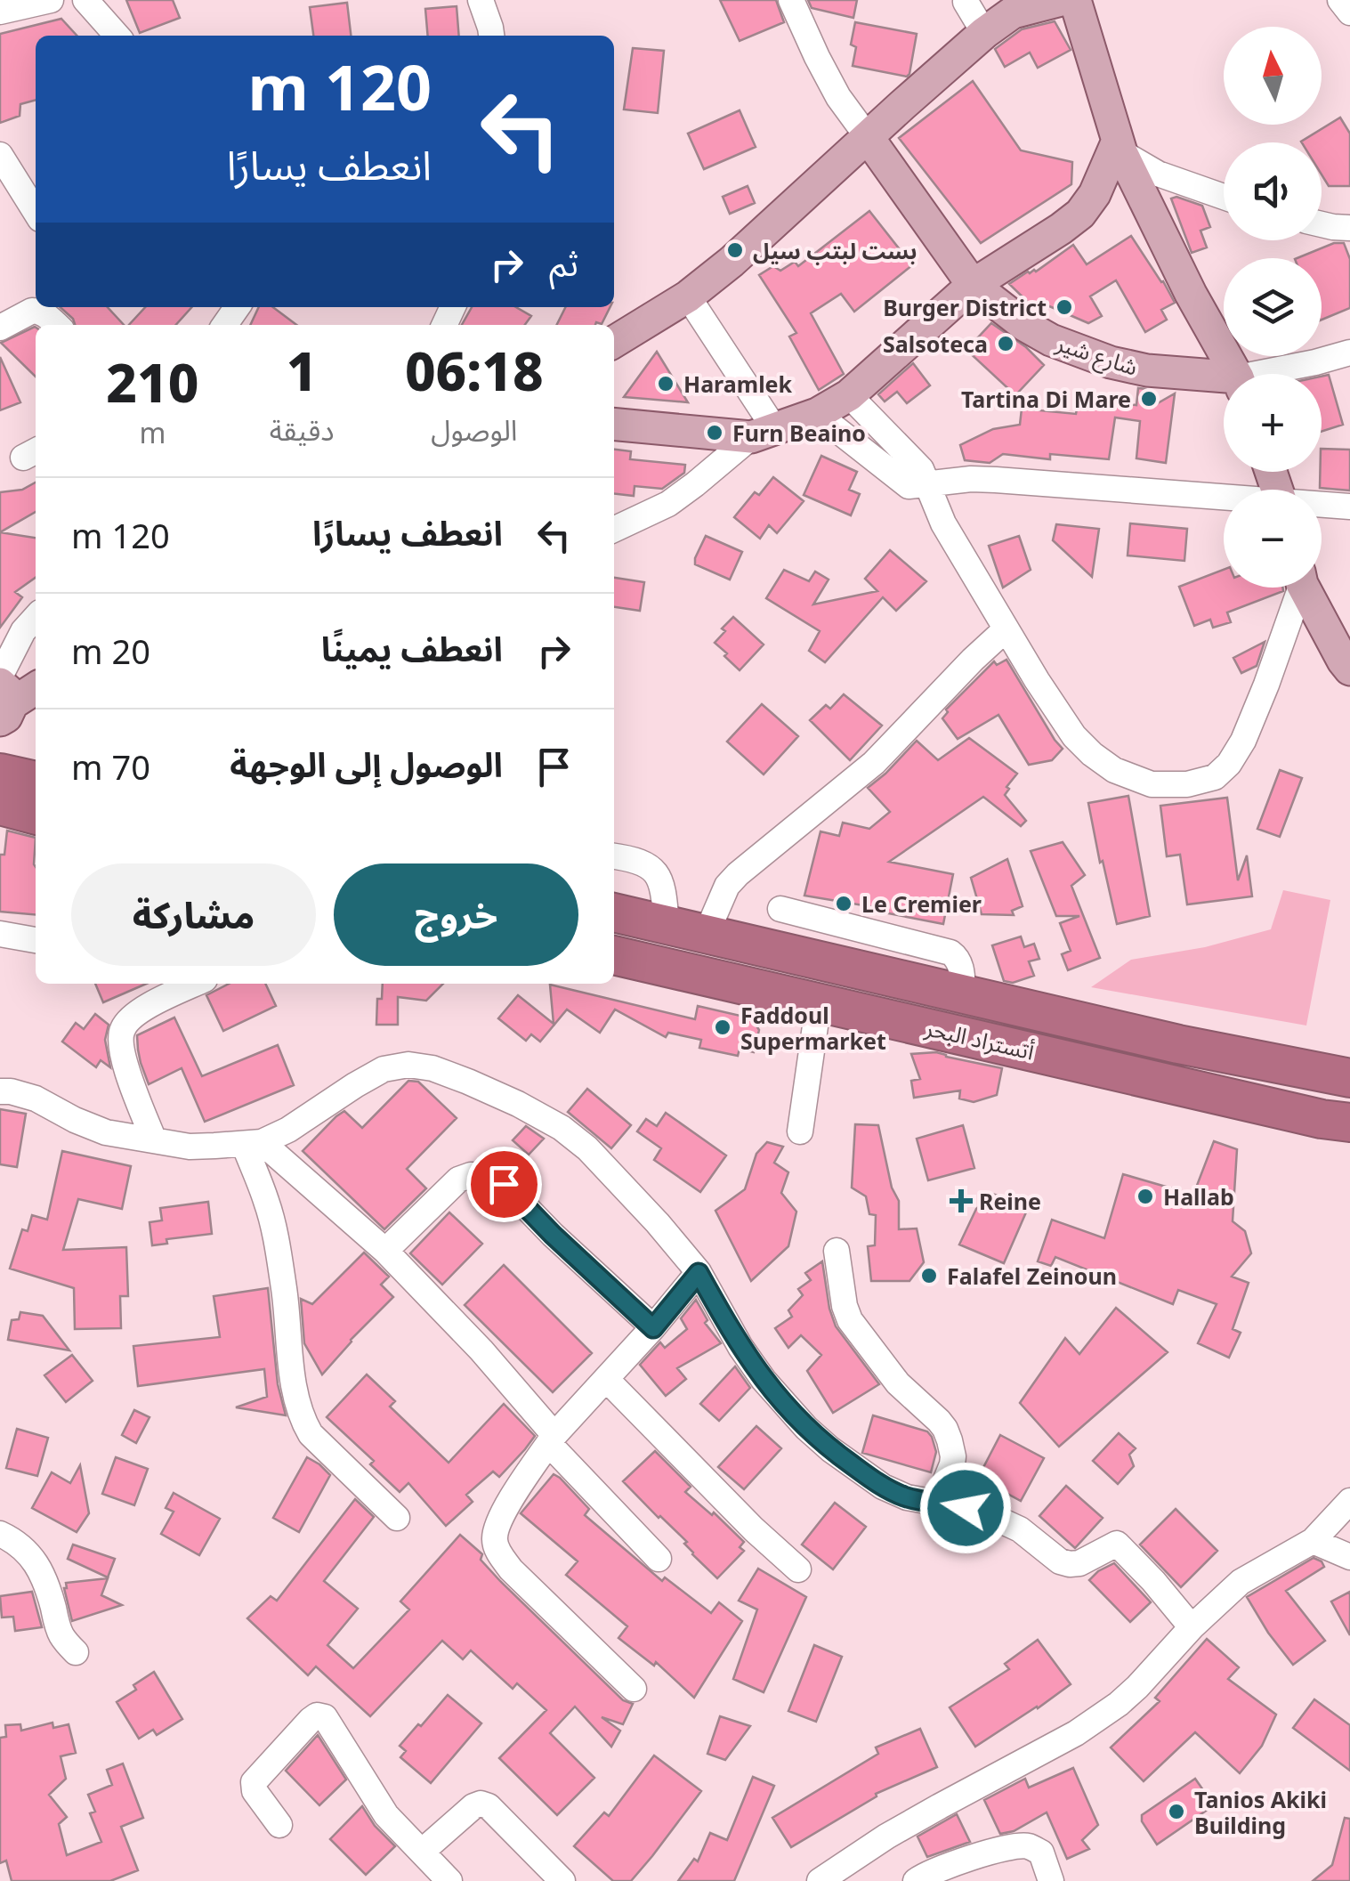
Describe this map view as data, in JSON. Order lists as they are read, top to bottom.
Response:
{
  "streets": {
    "highway": ["أتستراد البحر"],
    "main road": ["شارع شير"]
  },
  "places": {
    "other": [
      "بست لبتب سيل",
      "Burger District",
      "Salsoteca",
      "Haramlek",
      "Tartina Di Mare",
      "Furn Beaino",
      "Le Cremier",
      "Faddoul Supermarket",
      "Hallab",
      "Falafel Zeinoun",
      "Tanios Akiki Building"
    ],
    "health": ["Reine"]
  },
  "north": "top",
  "page": {
    "map_buttons": ["+", "−"],
    "turn": ["120 m", "انعطف يسارًا"],
    "then": "ثم",
    "eta": [
      "06:18",
      "الوصول",
      "1",
      "دقيقة",
      "210",
      "m"
    ],
    "list": [
      {
        "name": "انعطف يسارًا",
        "value": "120 m"
      },
      {
        "name": "انعطف يمينًا",
        "value": "20 m"
      },
      {
        "name": "الوصول إلى الوجهة",
        "value": "70 m"
      }
    ],
    "buttons": ["خروج", "مشاركة"]
  }
}
